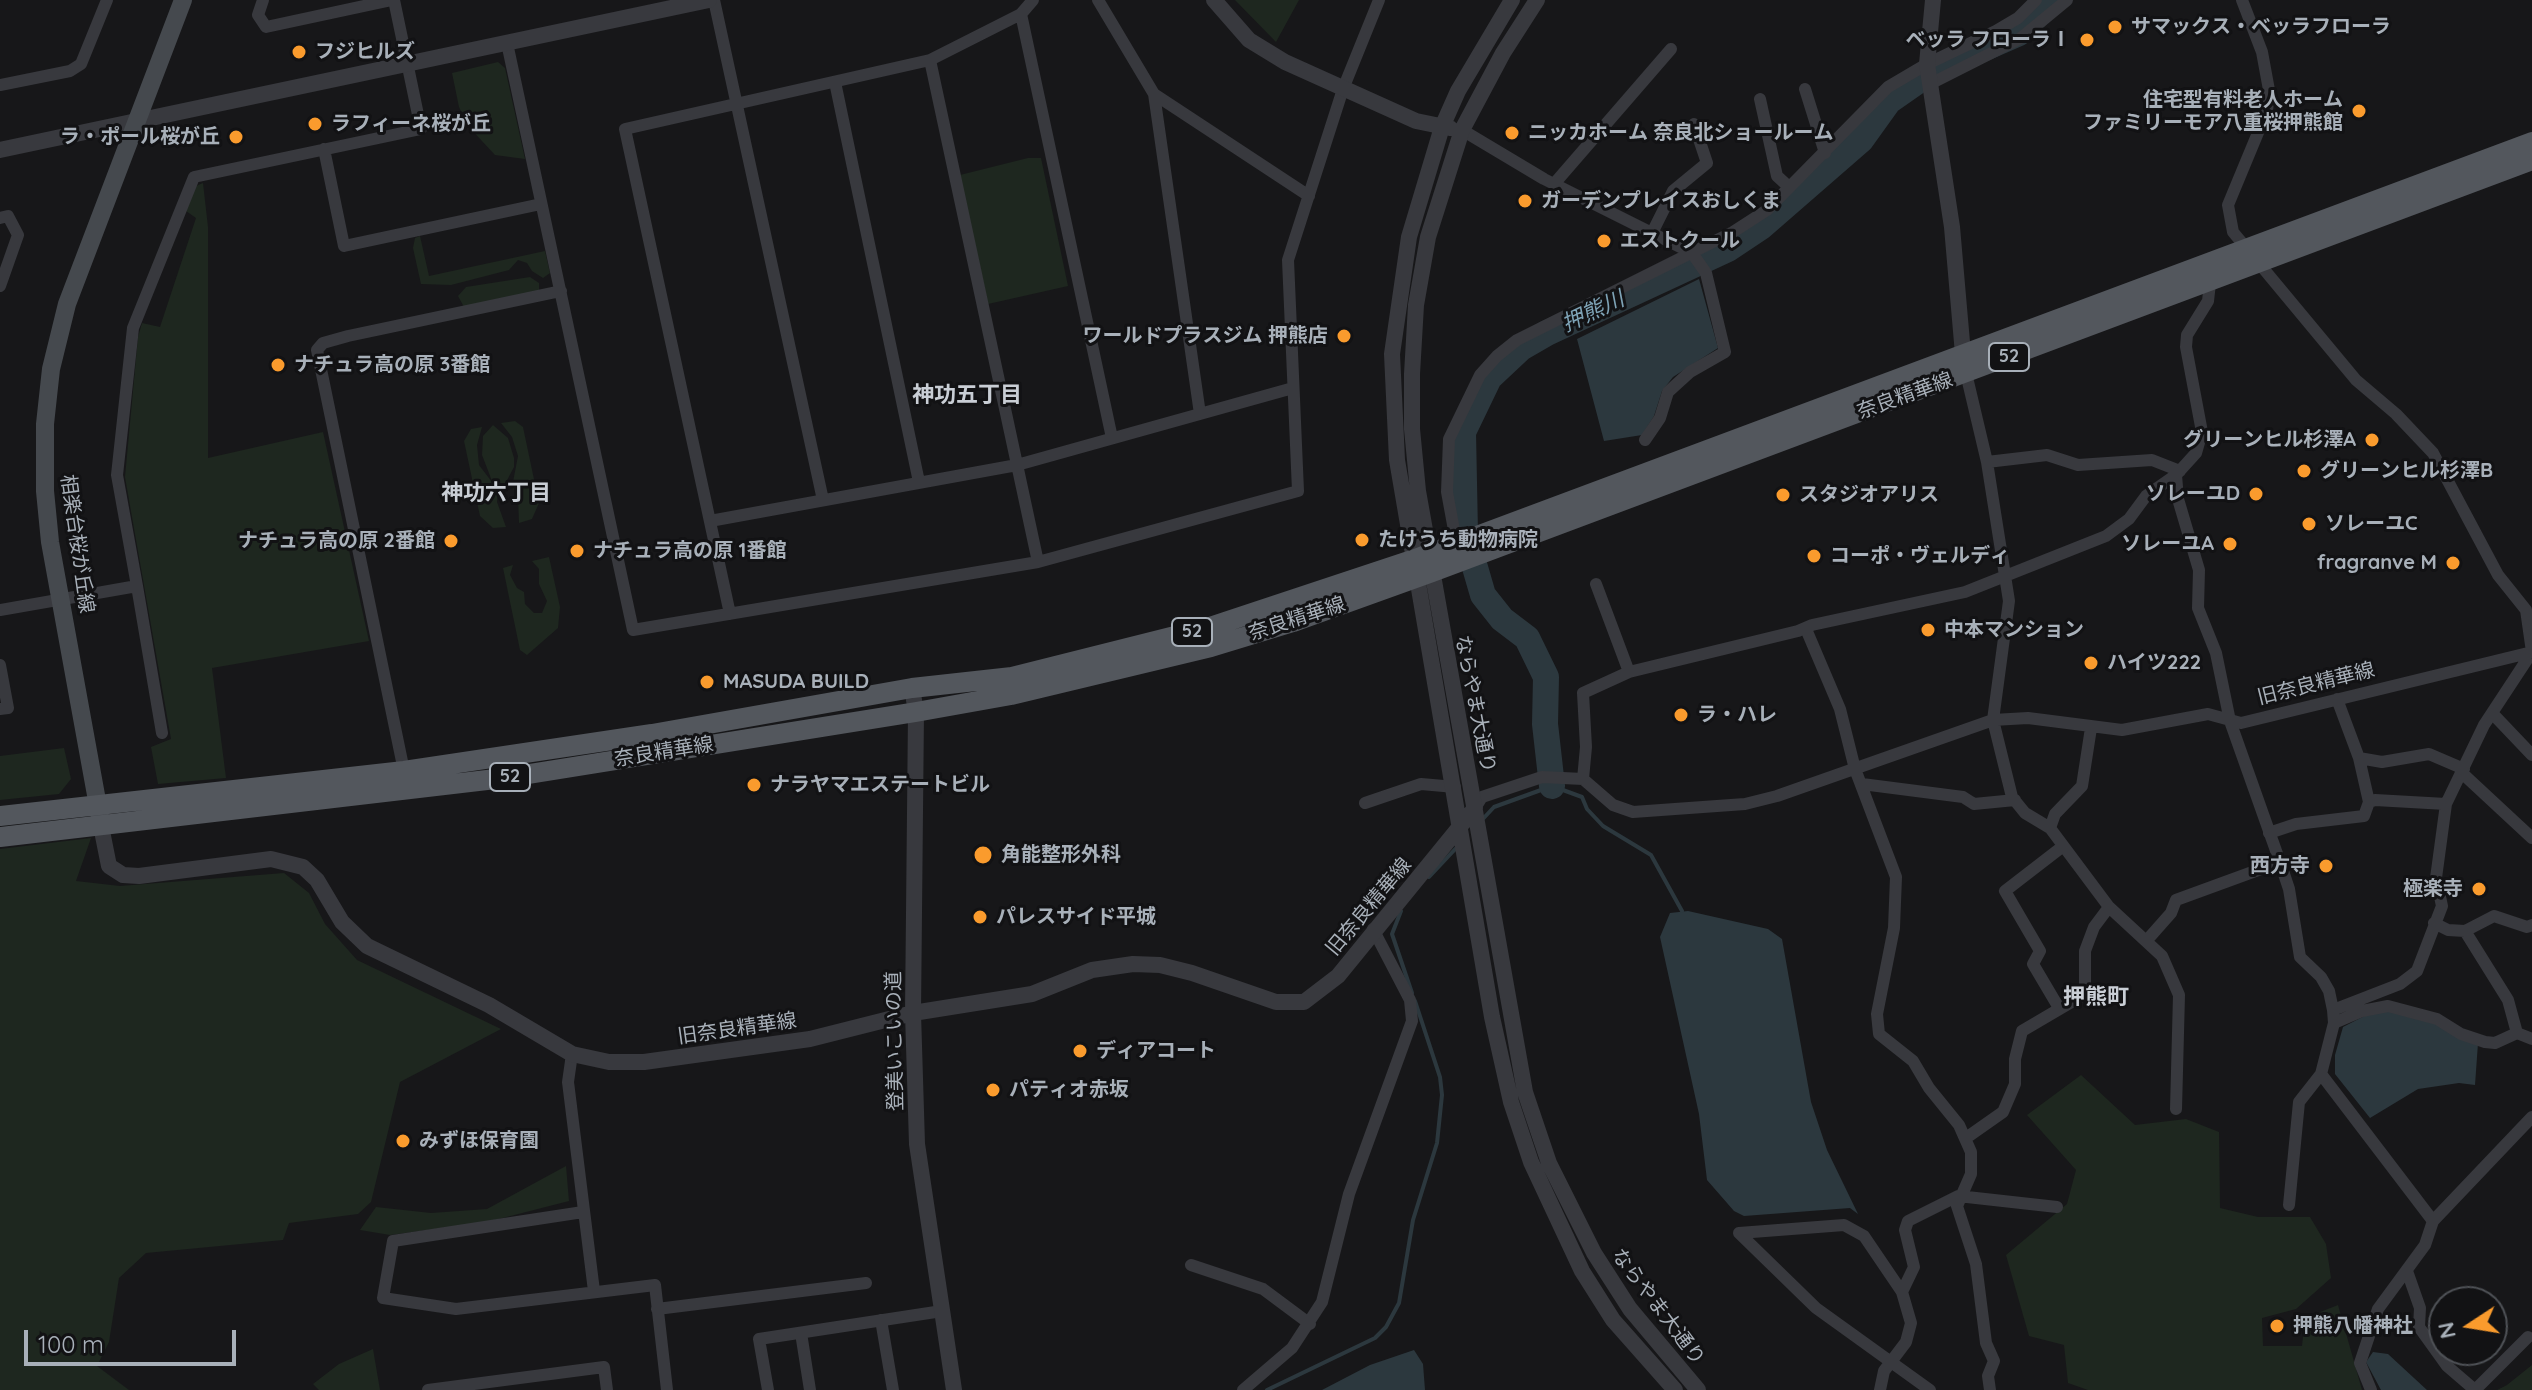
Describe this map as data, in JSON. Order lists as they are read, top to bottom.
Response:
{
  "streets": {
    "main road": ["52", "奈良精華線", "相楽台桜が丘線"],
    "street": ["旧奈良精華線", "ならやま大通り", "登美いこいの道"]
  },
  "crossings": [
    ["奈良精華線", "相楽台桜が丘線"],
    ["奈良精華線", "旧奈良精華線"],
    ["奈良精華線", "ならやま大通り"],
    ["奈良精華線", "登美いこいの道"],
    ["相楽台桜が丘線", "旧奈良精華線"],
    ["旧奈良精華線", "ならやま大通り"],
    ["旧奈良精華線", "登美いこいの道"]
  ],
  "districts": ["神功五丁目", "神功六丁目", "押熊町"],
  "water": ["押熊川"],
  "places": [
    "サマックス・ベッラフローラ",
    "ベッラ フローラⅠ",
    "フジヒルズ",
    "住宅型有料老人ホーム ファミリーモア八重桜押熊館",
    "ラフィーネ桜が丘",
    "ニッカホーム 奈良北ショールーム",
    "ラ・ポール桜が丘",
    "ガーデンプレイスおしくま",
    "エストクール",
    "ワールドプラスジム 押熊店",
    "ナチュラ高の原 3番館",
    "グリーンヒル杉澤A",
    "グリーンヒル杉澤B",
    "ソレーユD",
    "スタジオアリス",
    "ソレーユC",
    "たけうち動物病院",
    "ナチュラ高の原 2番館",
    "ソレーユA",
    "ナチュラ高の原 1番館",
    "コーポ・ヴェルディ",
    "fragranve M",
    "中本マンション",
    "ハイツ222",
    "MASUDA BUILD",
    "ラ・ハレ",
    "ナラヤマエステートビル",
    "角能整形外科",
    "西方寺",
    "極楽寺",
    "パレスサイド平城",
    "ディアコート",
    "パティオ赤坂",
    "みずほ保育園",
    "押熊八幡神社"
  ],
  "scale_bar": "100 m",
  "north": "left"
}
